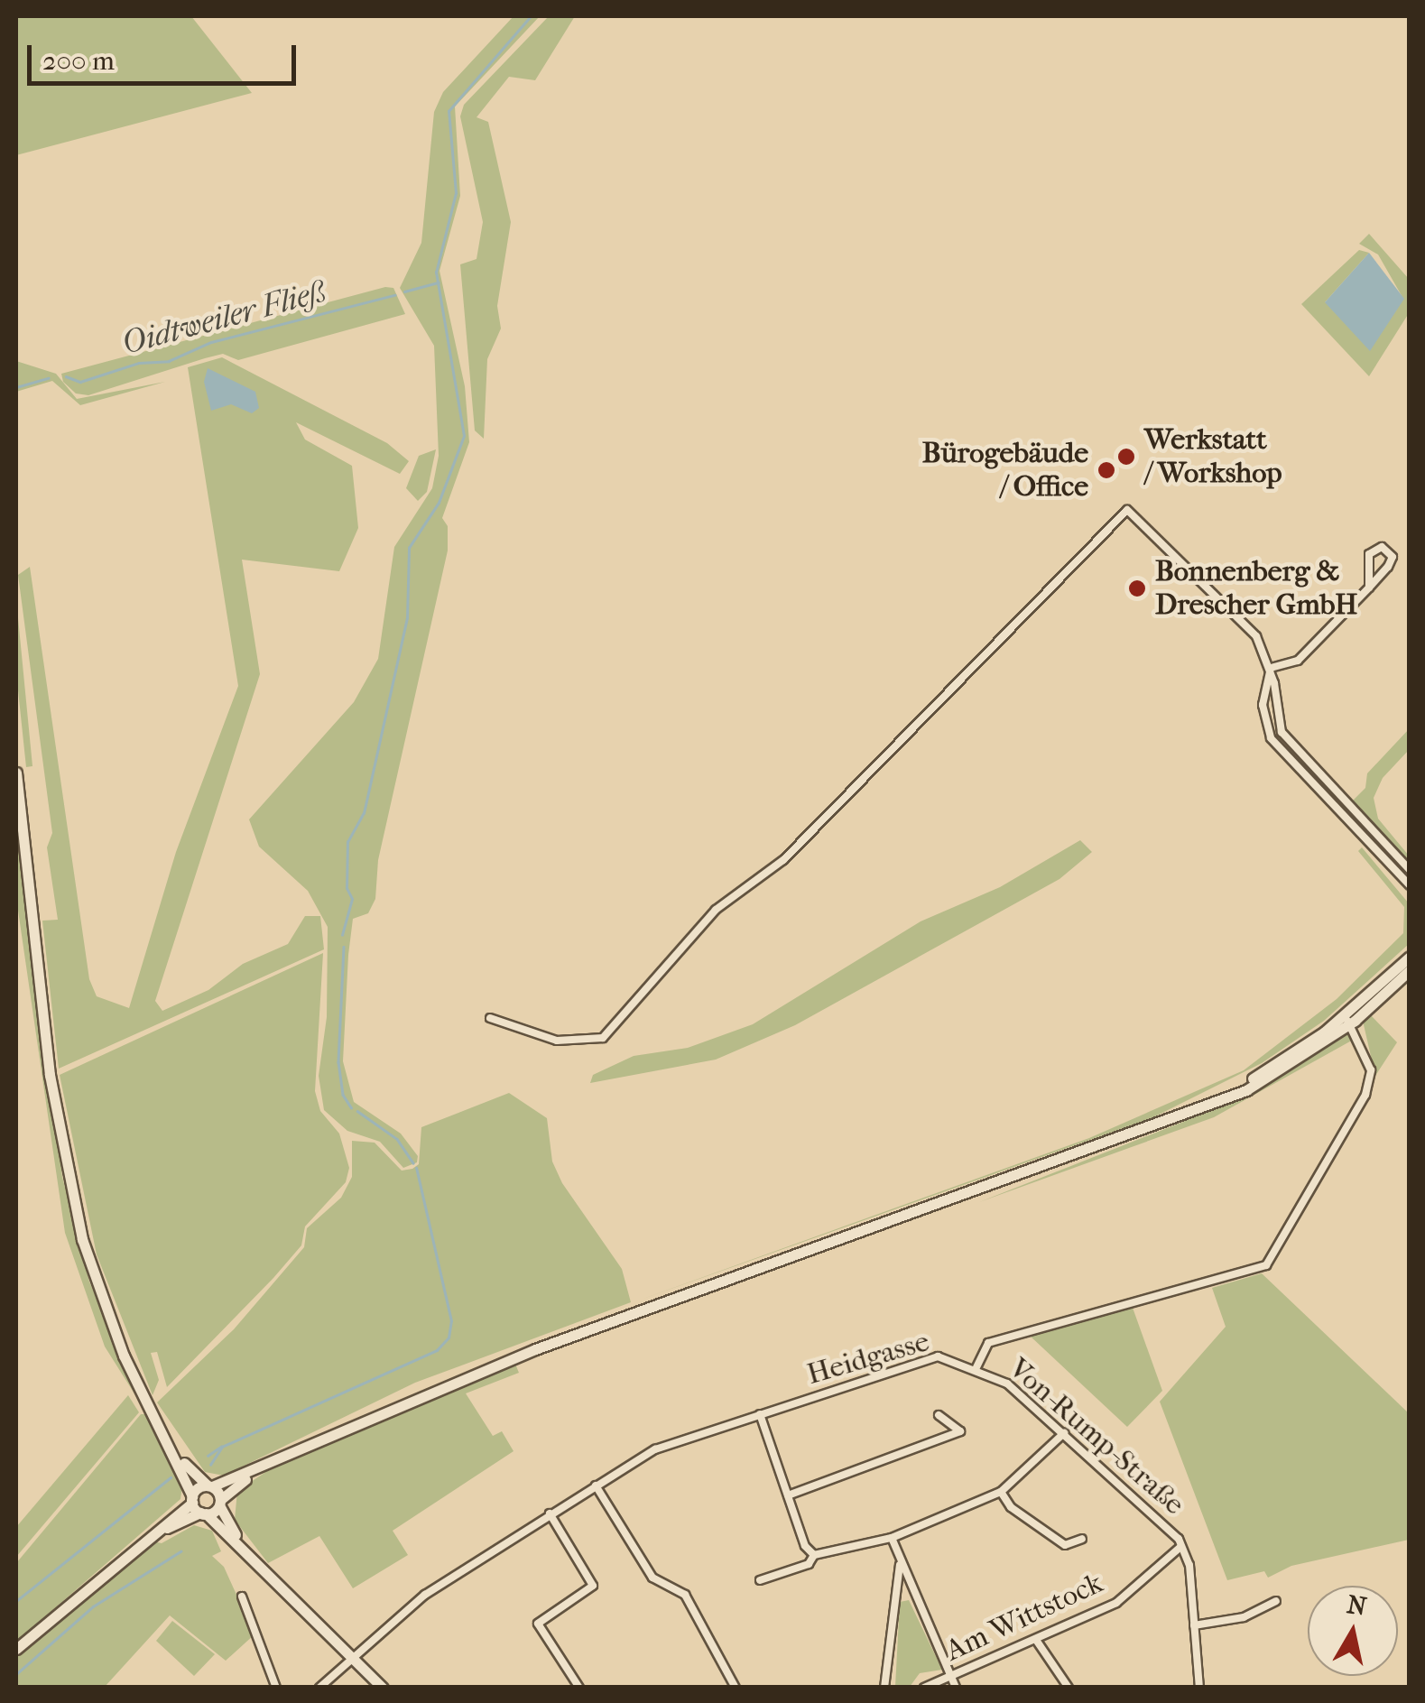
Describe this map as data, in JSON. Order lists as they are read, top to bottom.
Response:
{
  "streets": {
    "street": ["Heidgasse", "Von-Rump-Straße", "Am Wittstock"]
  },
  "crossings": [
    ["Heidgasse", "Von-Rump-Straße"],
    ["Von-Rump-Straße", "Am Wittstock"]
  ],
  "water": ["Oidtweiler Fließ"],
  "places": ["Werkstatt / Workshop", "Bürogebäude / Office", "Bonnenberg & Drescher GmbH"],
  "scale_bar": "200 m",
  "north": "top"
}
